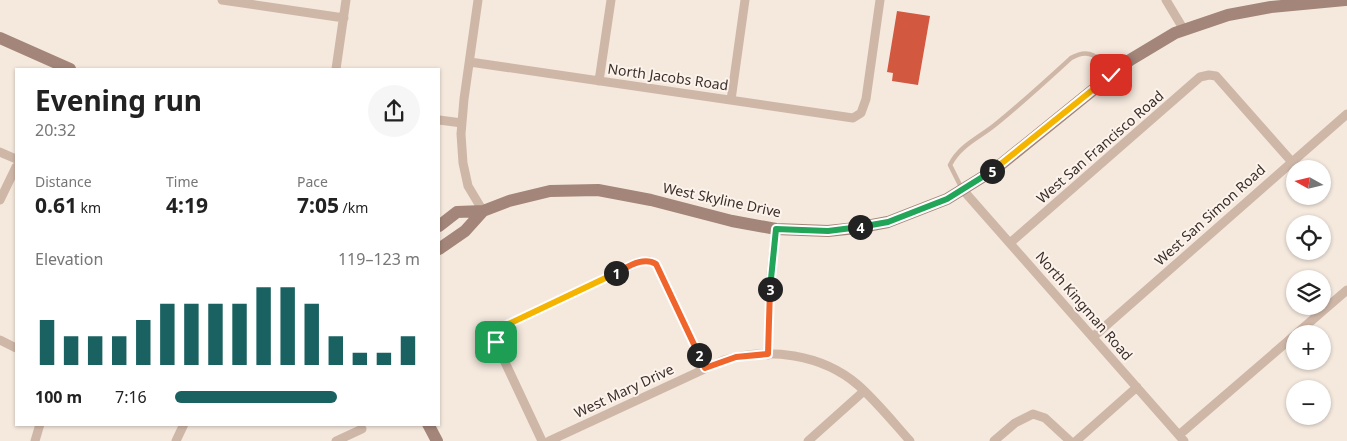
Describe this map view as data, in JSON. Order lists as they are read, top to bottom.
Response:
{
  "streets": {
    "street": [
      "North Jacobs Road",
      "West San Francisco Road",
      "West Skyline Drive",
      "West San Simon Road",
      "North Kingman Road",
      "West Mary Drive"
    ]
  },
  "crossings": [
    ["West San Francisco Road", "North Kingman Road"],
    ["West Skyline Drive", "North Kingman Road"],
    ["West San Simon Road", "North Kingman Road"]
  ],
  "north": "left",
  "page": {
    "heading": ["Evening run", "20:32"],
    "stats": [
      ["Distance", "0.61 km"],
      ["Time", "4:19"],
      ["Pace", "7:05 /km"]
    ],
    "pins": [
      "5",
      "4",
      "1",
      "3",
      "2"
    ],
    "map_buttons": ["+", "−"],
    "chart": ["Elevation", "119–123 m"],
    "list": [
      {
        "name": "100 m",
        "note": "7:16"
      }
    ]
  }
}
